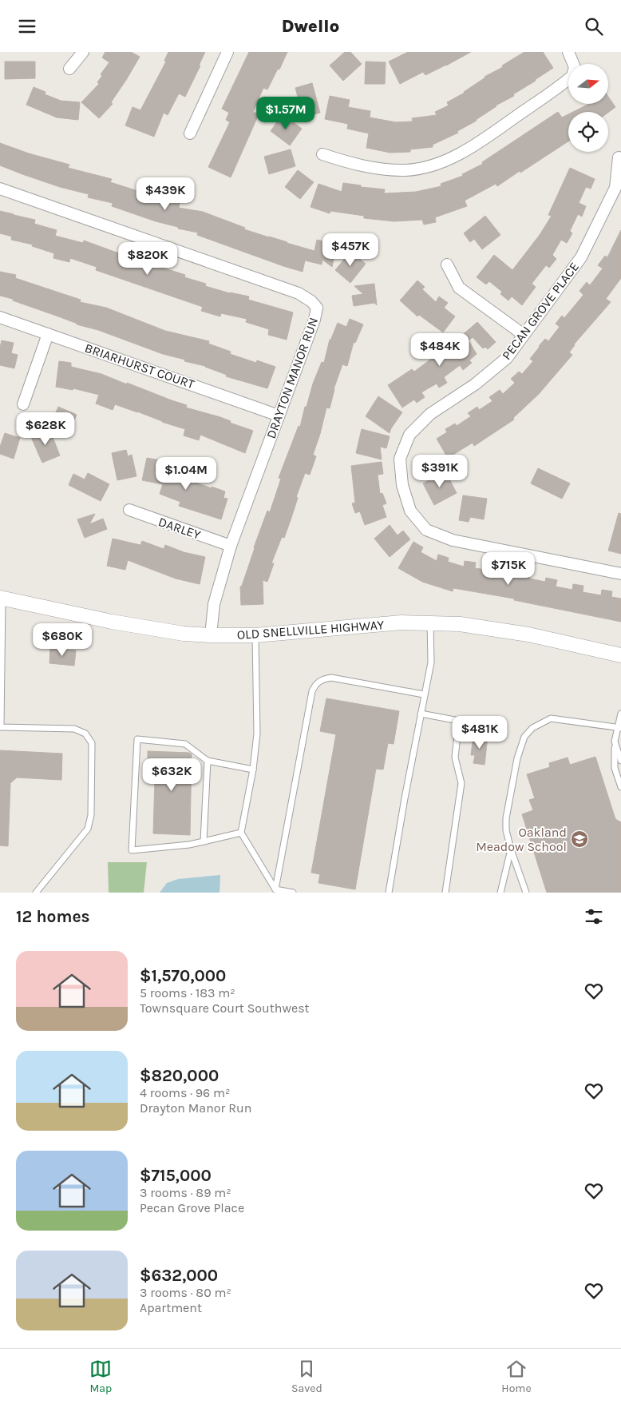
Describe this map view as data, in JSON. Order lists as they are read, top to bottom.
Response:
{
  "streets": {
    "street": [
      "PECAN GROVE PLACE",
      "BRIARHURST COURT",
      "DRAYTON MANOR RUN",
      "DARLEY",
      "OLD SNELLVILLE HIGHWAY"
    ]
  },
  "crossings": [
    ["BRIARHURST COURT", "DRAYTON MANOR RUN"],
    ["DRAYTON MANOR RUN", "DARLEY"],
    ["DRAYTON MANOR RUN", "OLD SNELLVILLE HIGHWAY"]
  ],
  "places": {
    "school or university": ["Oakland Meadow School"]
  },
  "north": "right",
  "page": {
    "header": "Dwello",
    "price": [
      "$1.57M",
      "$439K",
      "$457K",
      "$820K",
      "$484K",
      "$628K",
      "$391K",
      "$1.04M",
      "$715K",
      "$680K",
      "$481K",
      "$632K"
    ],
    "heading": "12 homes",
    "list": [
      {
        "name": "$1,570,000",
        "note": "5 rooms · 183 m² · Townsquare Court Southwest"
      },
      {
        "name": "$820,000",
        "note": "4 rooms · 96 m² · Drayton Manor Run"
      },
      {
        "name": "$715,000",
        "note": "3 rooms · 89 m² · Pecan Grove Place"
      },
      {
        "name": "$632,000",
        "note": "3 rooms · 80 m² · Apartment"
      }
    ],
    "tabs": ["Map", "Saved", "Home"]
  }
}
